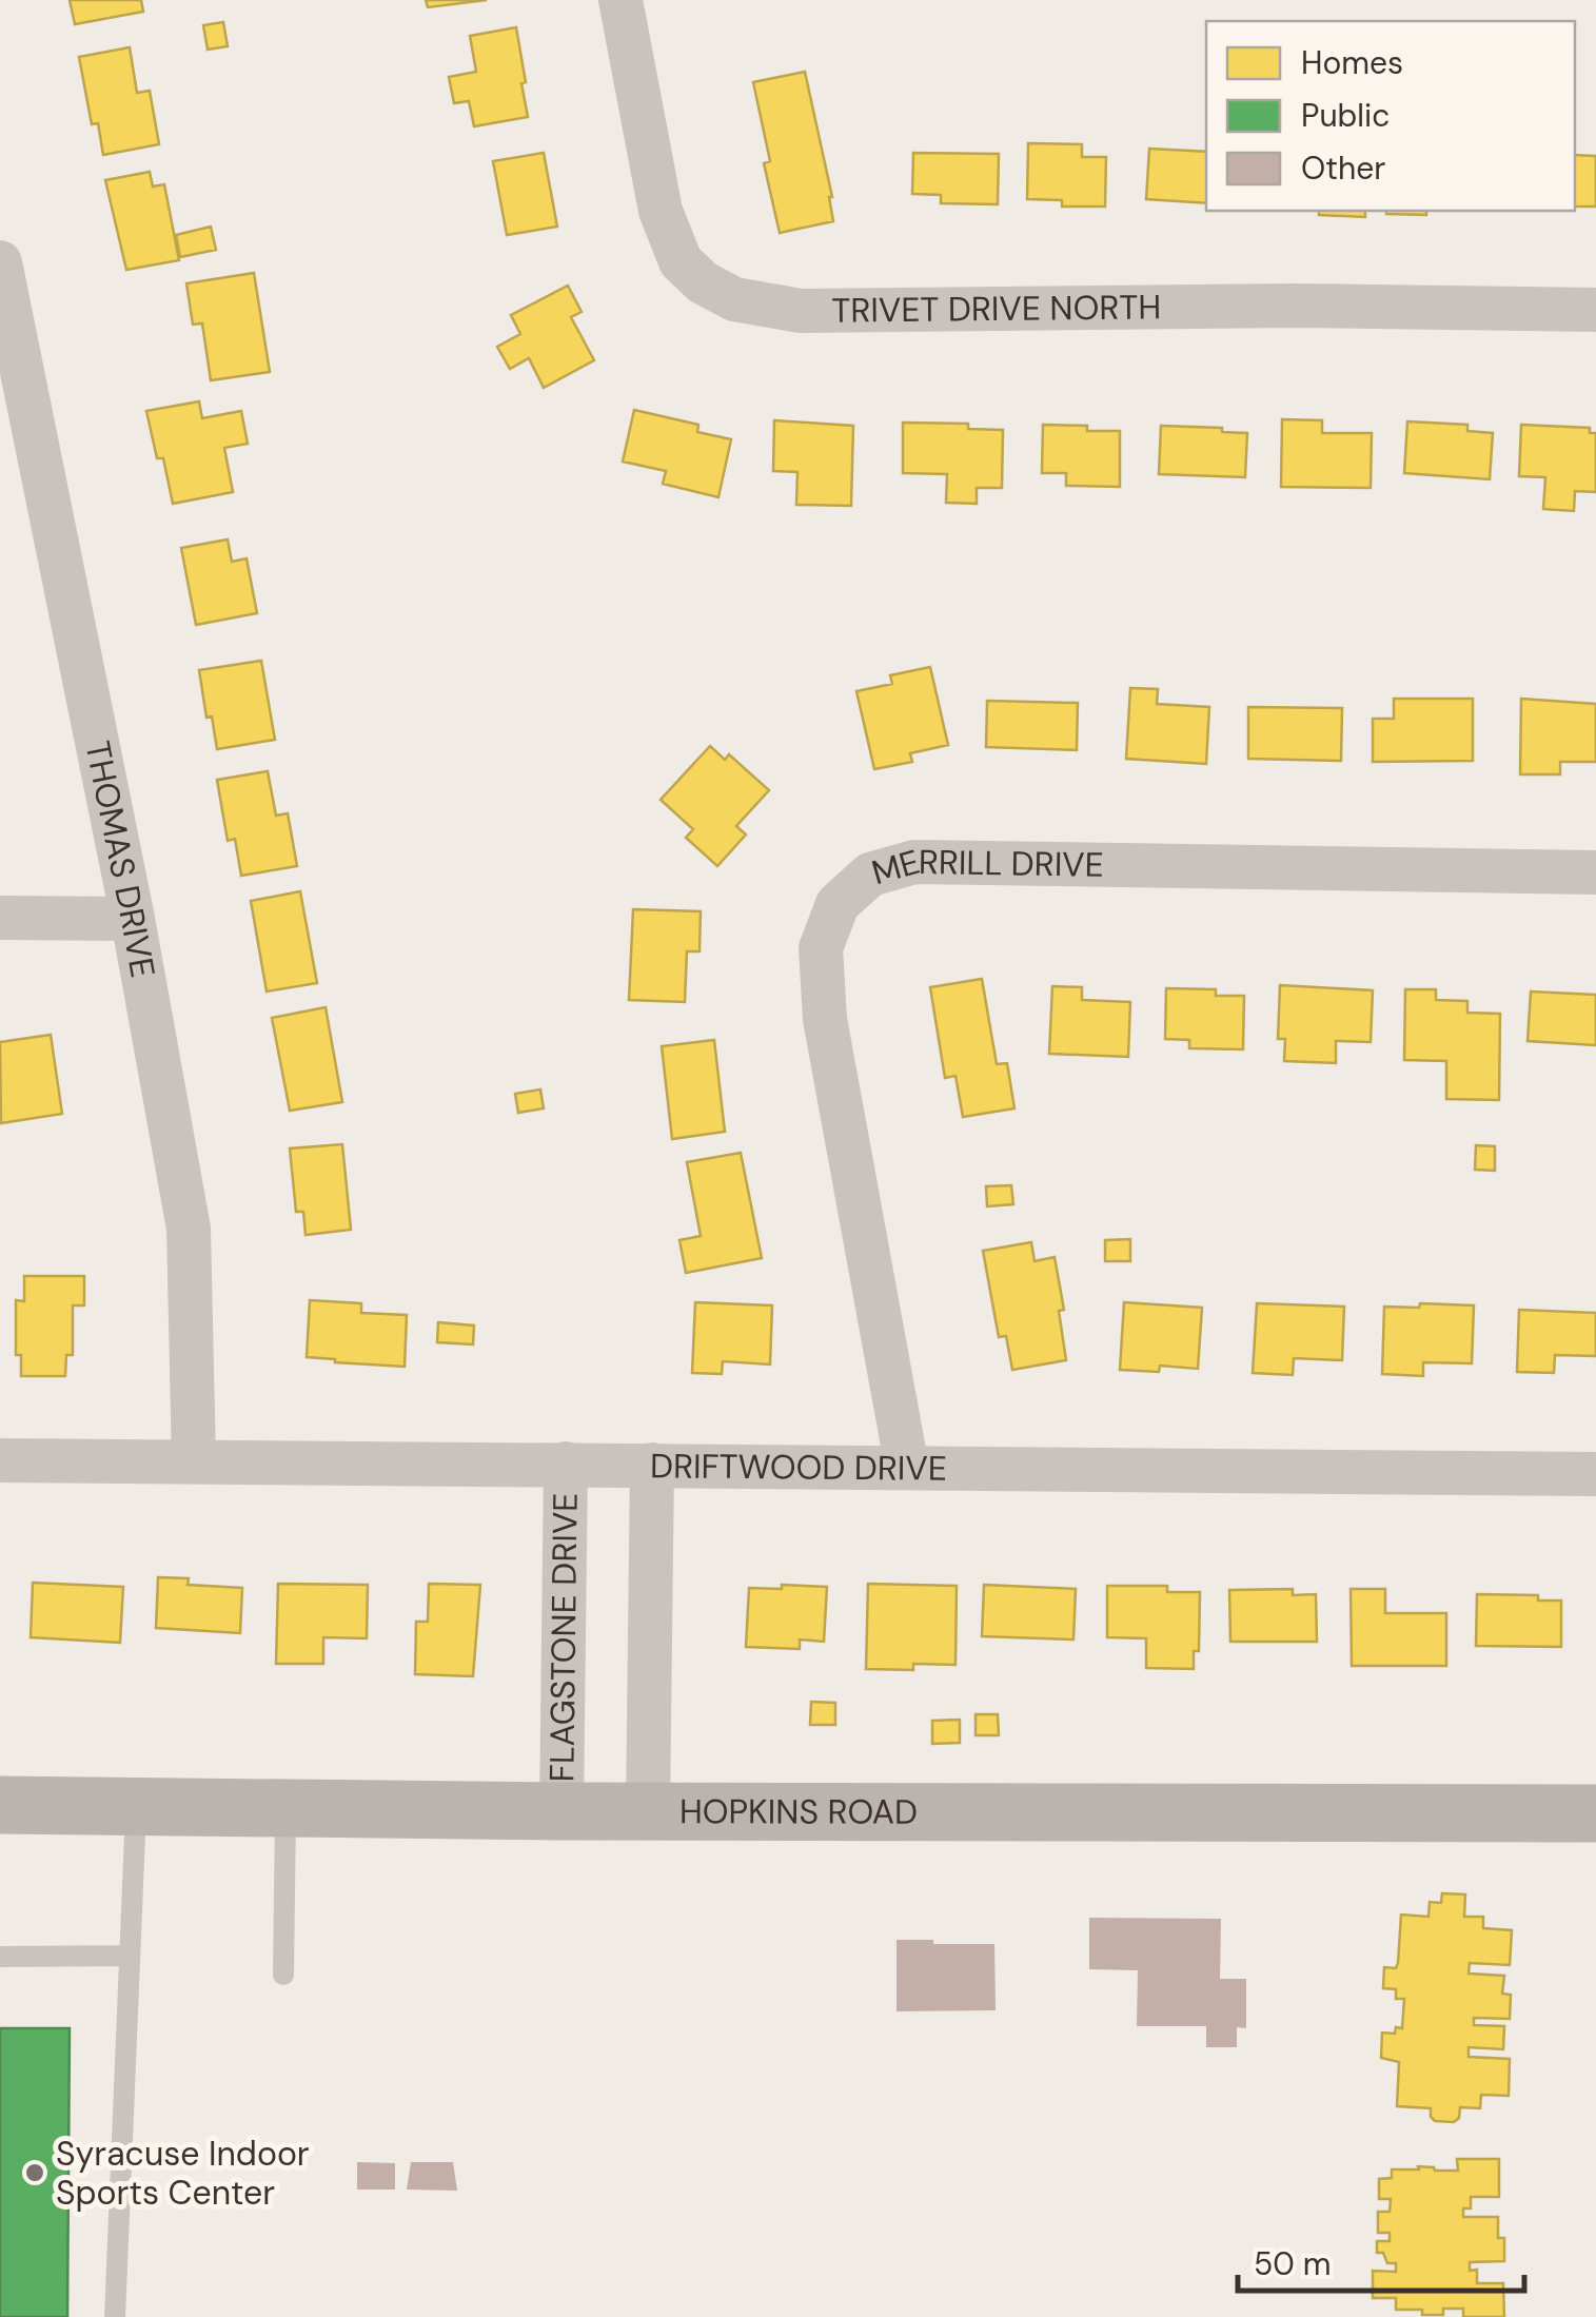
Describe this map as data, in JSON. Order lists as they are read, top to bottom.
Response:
{
  "streets": {
    "street": [
      "TRIVET DRIVE NORTH",
      "THOMAS DRIVE",
      "MERRILL DRIVE",
      "DRIFTWOOD DRIVE",
      "FLAGSTONE DRIVE",
      "HOPKINS ROAD"
    ]
  },
  "crossings": [
    ["THOMAS DRIVE", "DRIFTWOOD DRIVE"],
    ["MERRILL DRIVE", "DRIFTWOOD DRIVE"],
    ["DRIFTWOOD DRIVE", "FLAGSTONE DRIVE"],
    ["FLAGSTONE DRIVE", "HOPKINS ROAD"]
  ],
  "places": ["Syracuse Indoor Sports Center"],
  "legend": ["Homes", "Public", "Other"],
  "scale_bar": "50 m"
}
